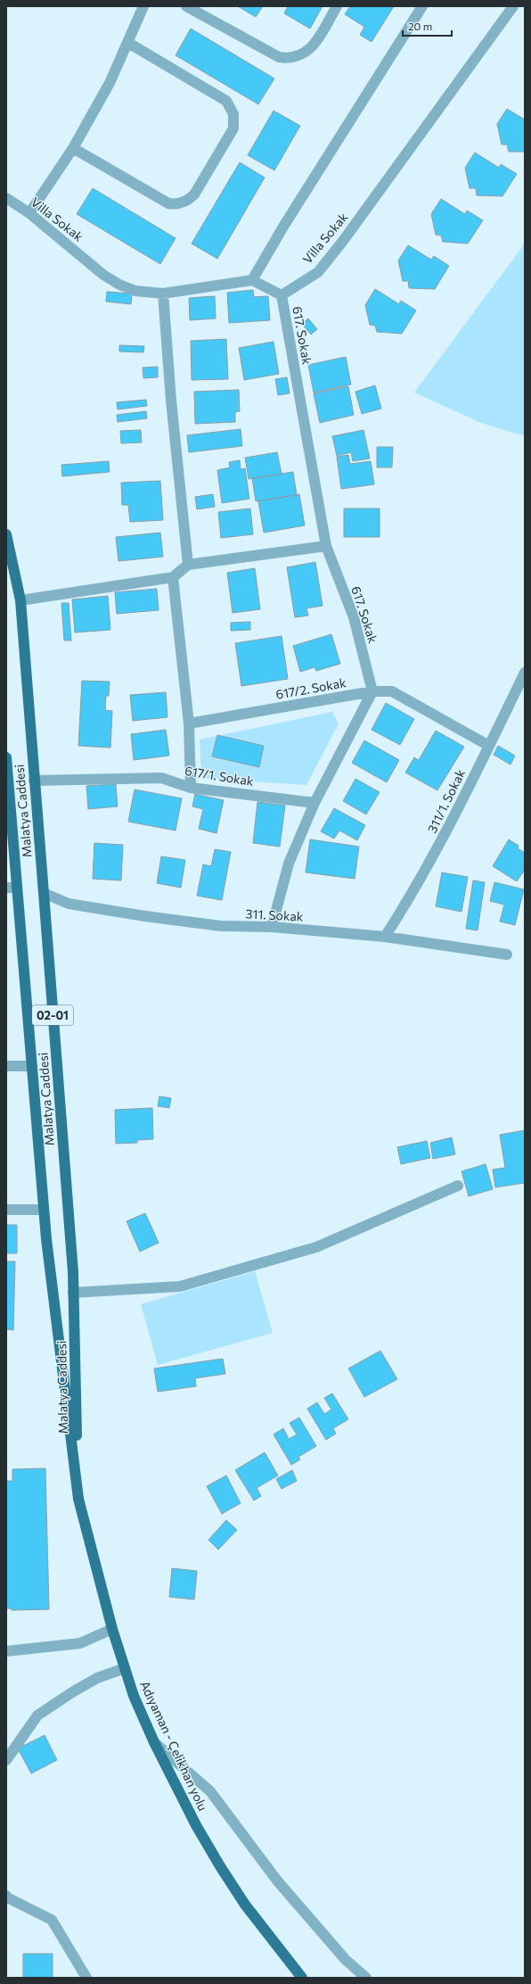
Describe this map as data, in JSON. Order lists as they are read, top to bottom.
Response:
{
  "streets": {
    "main road": ["Malatya Caddesi", "02-01", "Adıyaman - Çelikhan yolu"],
    "street": [
      "Villa Sokak",
      "617. Sokak",
      "617/2. Sokak",
      "617/1. Sokak",
      "311/1. Sokak",
      "311. Sokak"
    ]
  },
  "crossings": [
    ["Villa Sokak", "617. Sokak"],
    ["617. Sokak", "617/2. Sokak"],
    ["617/2. Sokak", "311/1. Sokak"],
    ["617/1. Sokak", "Malatya Caddesi"],
    ["311/1. Sokak", "311. Sokak"],
    ["Malatya Caddesi", "311. Sokak"],
    ["Malatya Caddesi", "Adıyaman - Çelikhan yolu"]
  ],
  "scale_bar": "20 m"
}
